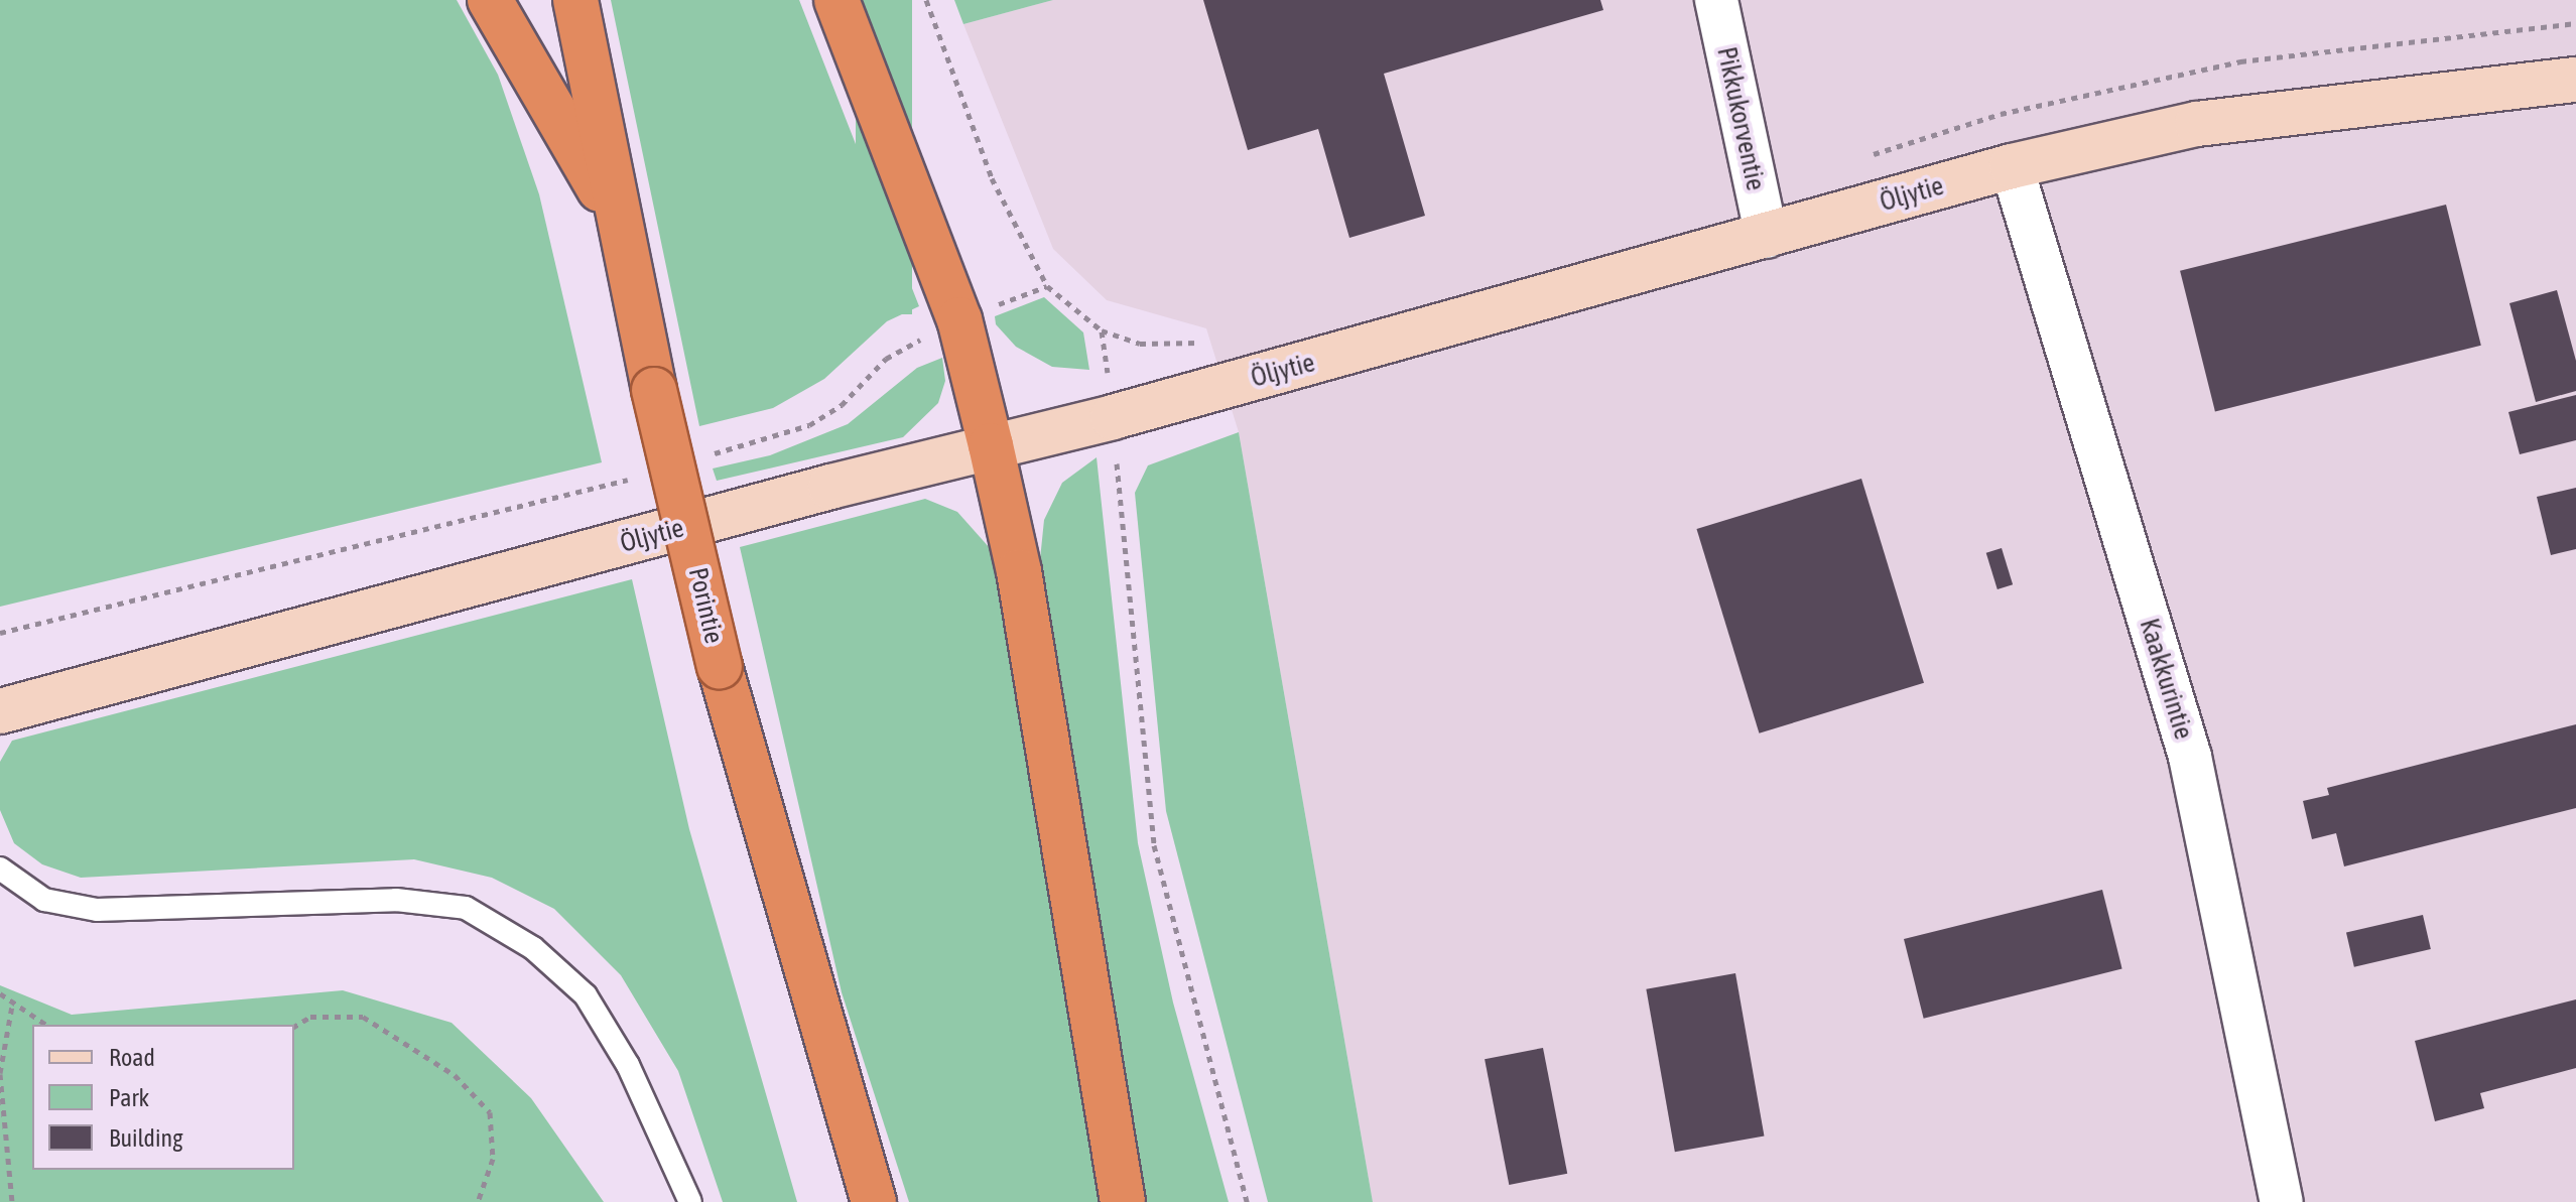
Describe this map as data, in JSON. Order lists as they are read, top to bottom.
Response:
{
  "streets": {
    "highway": ["Porintie"],
    "main road": ["Öljytie"],
    "street": ["Pikkukorventie", "Kaakkurintie"]
  },
  "crossings": [
    ["Pikkukorventie", "Öljytie"],
    ["Öljytie", "Kaakkurintie"]
  ],
  "legend": ["Road", "Park", "Building"]
}
